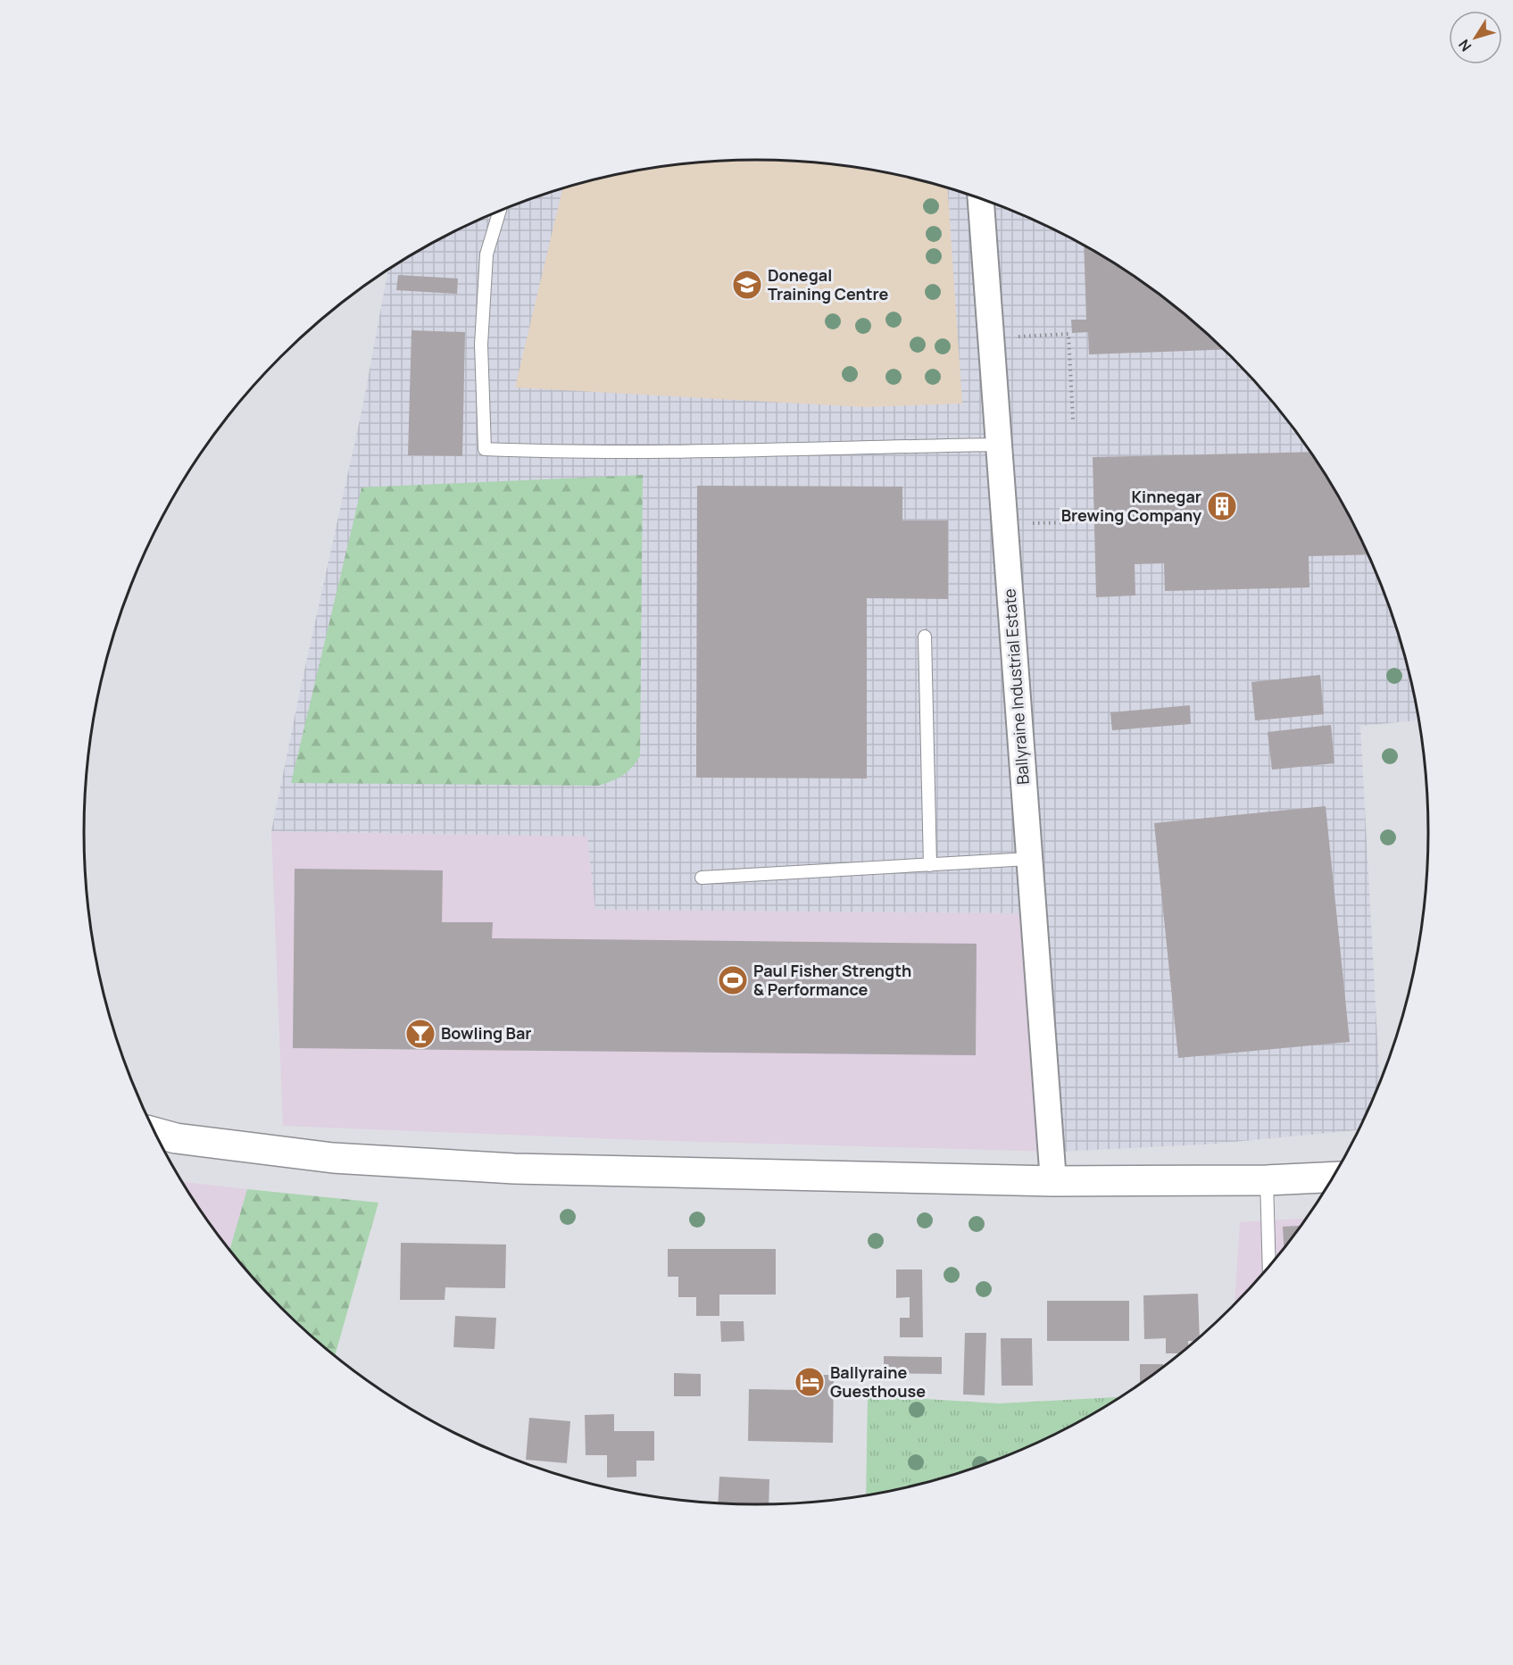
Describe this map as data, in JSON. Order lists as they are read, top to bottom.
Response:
{
  "streets": {
    "street": ["Ballyraine Industrial Estate"]
  },
  "places": {
    "school or university": ["Donegal Training Centre"],
    "building": ["Kinnegar Brewing Company"],
    "sports": ["Paul Fisher Strength & Performance"],
    "bar": ["Bowling Bar"],
    "hotel": ["Ballyraine Guesthouse"]
  },
  "north": "bottom left"
}
